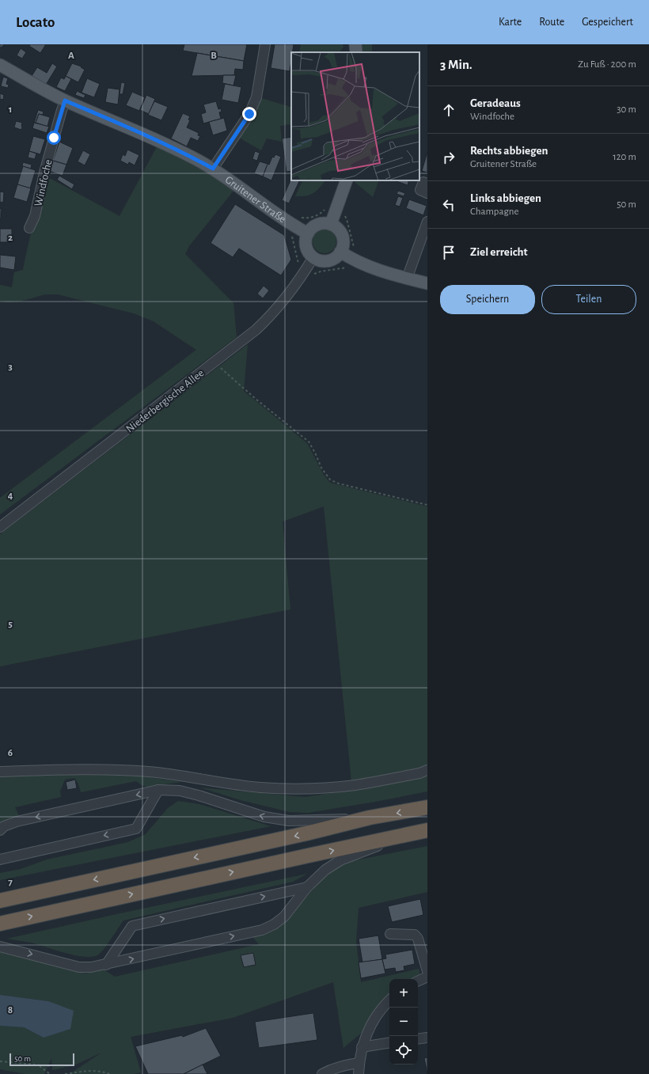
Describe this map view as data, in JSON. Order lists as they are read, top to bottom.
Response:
{
  "streets": {
    "main road": ["Gruitener Straße"],
    "street": ["Windfoche", "Niederbergische Allee"]
  },
  "crossings": [
    ["Windfoche", "Gruitener Straße"],
    ["Gruitener Straße", "Niederbergische Allee"]
  ],
  "scale_bar": "50 m",
  "page": {
    "header": "Locato",
    "nav": ["Karte", "Route", "Gespeichert"],
    "heading": ["3 Min.", "Zu Fuß · 200 m"],
    "list": [
      ["Geradeaus", "Windfoche", "30 m"],
      ["Rechts abbiegen", "Gruitener Straße", "120 m"],
      ["Links abbiegen", "Champagne", "50 m"],
      "Ziel erreicht"
    ],
    "buttons": ["Speichern", "Teilen"],
    "map_buttons": ["+", "−"],
    "scale": "50 m"
  },
  "grid": {
    "columns": ["A", "B"],
    "rows": [
      "1",
      "2",
      "3",
      "4",
      "5",
      "6",
      "7",
      "8"
    ]
  }
}
